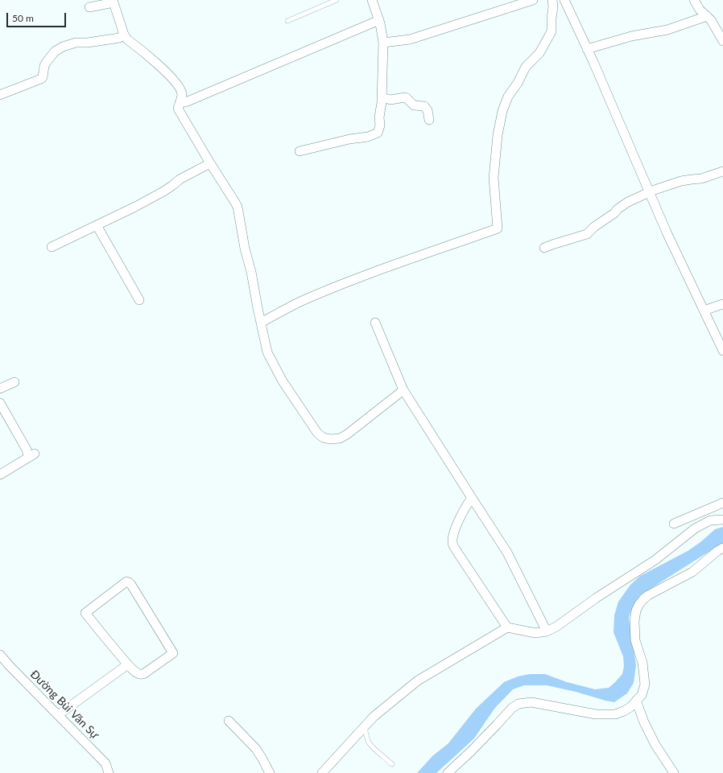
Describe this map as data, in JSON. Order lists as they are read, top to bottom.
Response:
{
  "streets": {
    "street": ["Đường Bùi Văn Sự"]
  },
  "scale_bar": "50 m"
}
